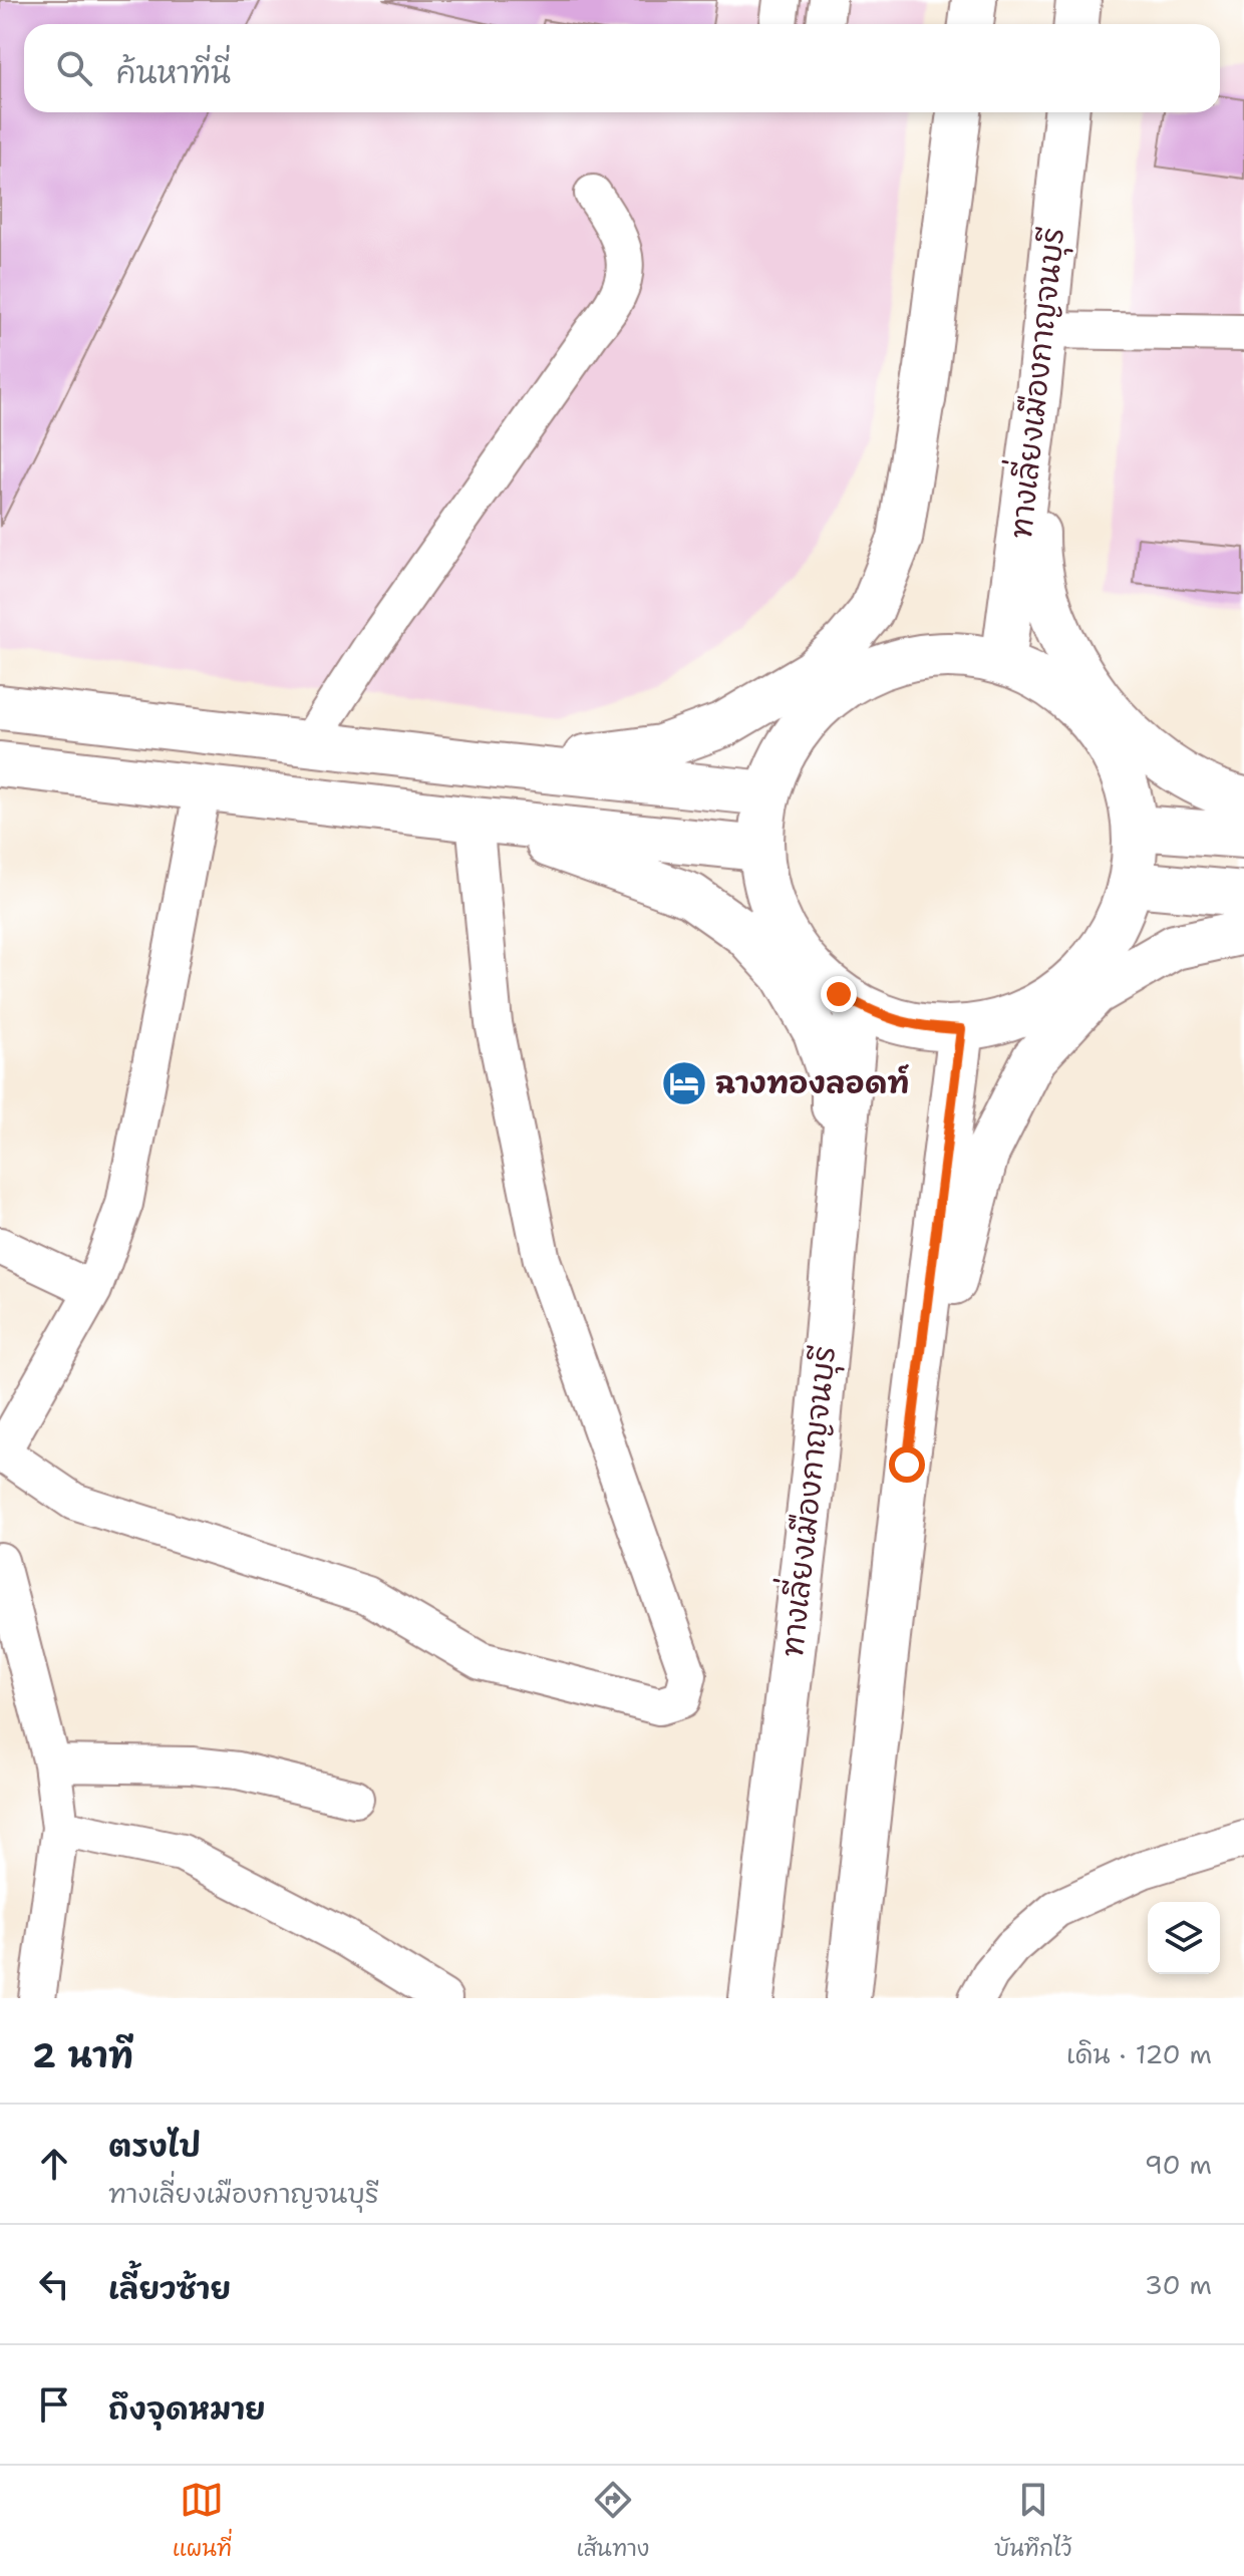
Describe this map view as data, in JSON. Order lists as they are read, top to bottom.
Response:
{
  "streets": {
    "main road": ["ทางเลี่ยงเมืองกาญจนบุรี"]
  },
  "places": {
    "hotel": ["ฉางทองลอดท์"]
  },
  "page": {
    "search": "ค้นหาที่นี่",
    "heading": ["2 นาที", "เดิน · 120 m"],
    "list": [
      ["ตรงไป", "ทางเลี่ยงเมืองกาญจนบุรี", "90 m"],
      ["เลี้ยวซ้าย", "30 m"],
      "ถึงจุดหมาย"
    ],
    "nav": ["แผนที่", "เส้นทาง", "บันทึกไว้"]
  }
}
